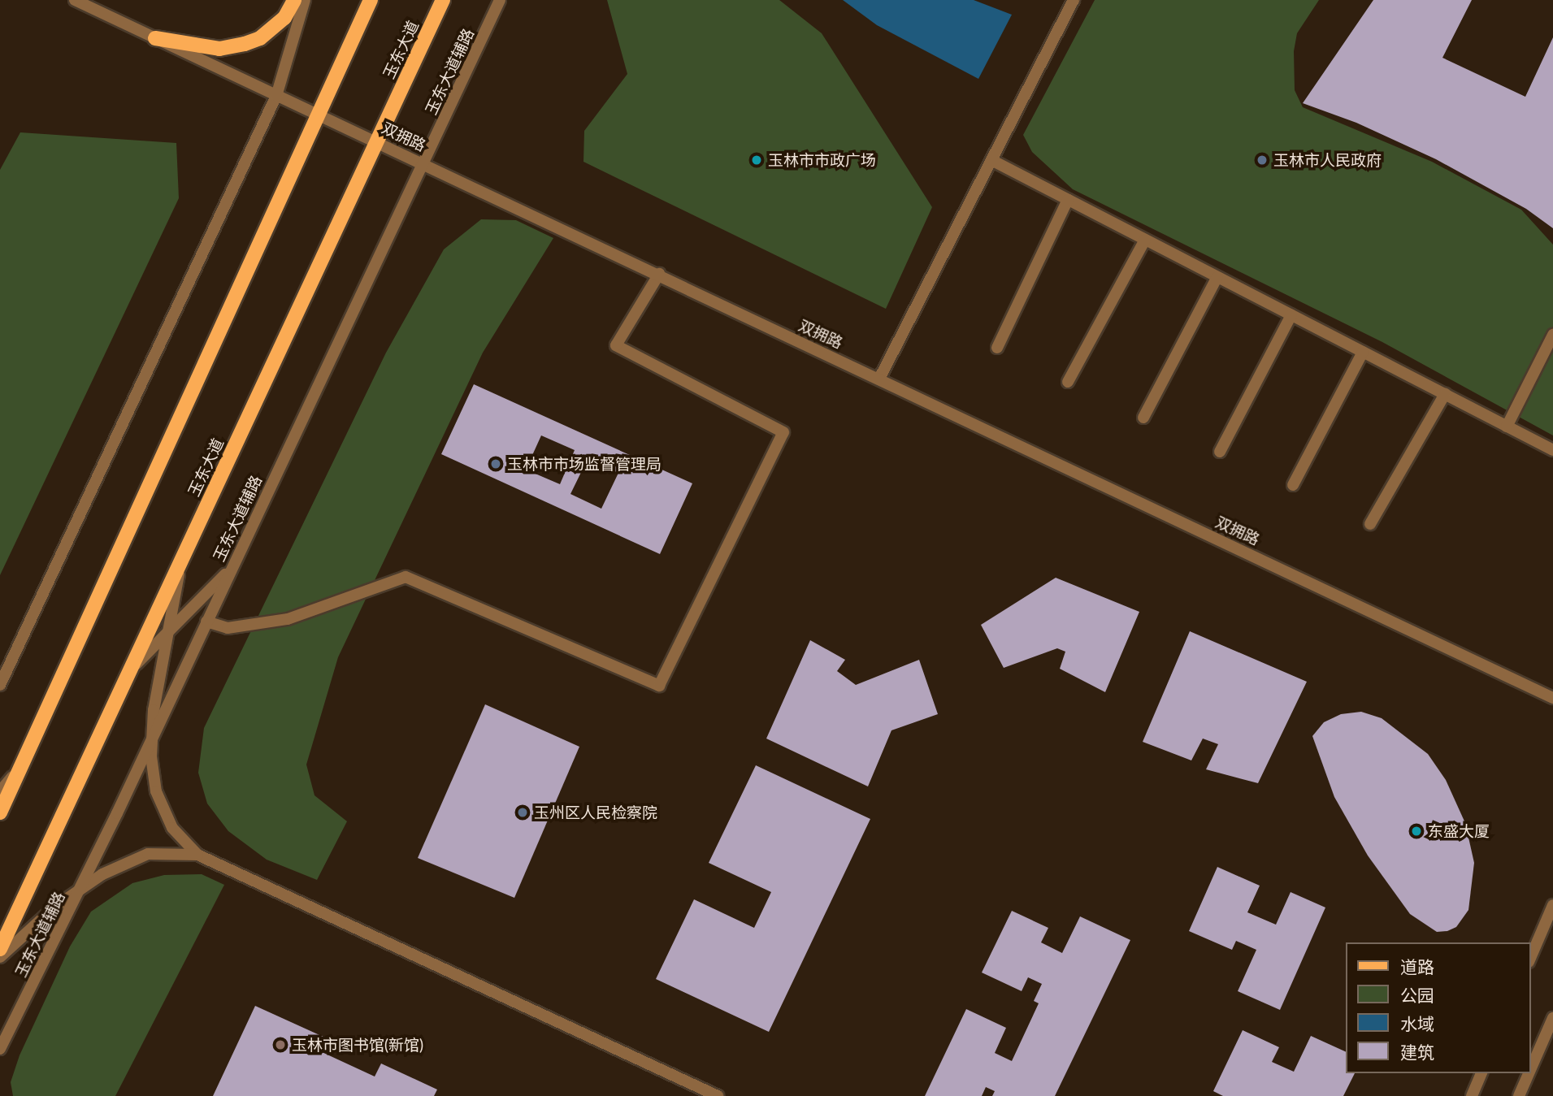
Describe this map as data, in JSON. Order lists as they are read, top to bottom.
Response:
{
  "streets": {
    "main road": ["玉东大道"],
    "street": ["玉东大道辅路", "双拥路"]
  },
  "crossings": [
    ["玉东大道", "双拥路"],
    ["玉东大道辅路", "双拥路"]
  ],
  "places": [
    "玉林市市政广场",
    "玉林市人民政府",
    "玉林市市场监督管理局",
    "玉州区人民检察院",
    "东盛大厦",
    "玉林市图书馆(新馆)"
  ],
  "legend": [
    "道路",
    "公园",
    "水域",
    "建筑"
  ]
}
